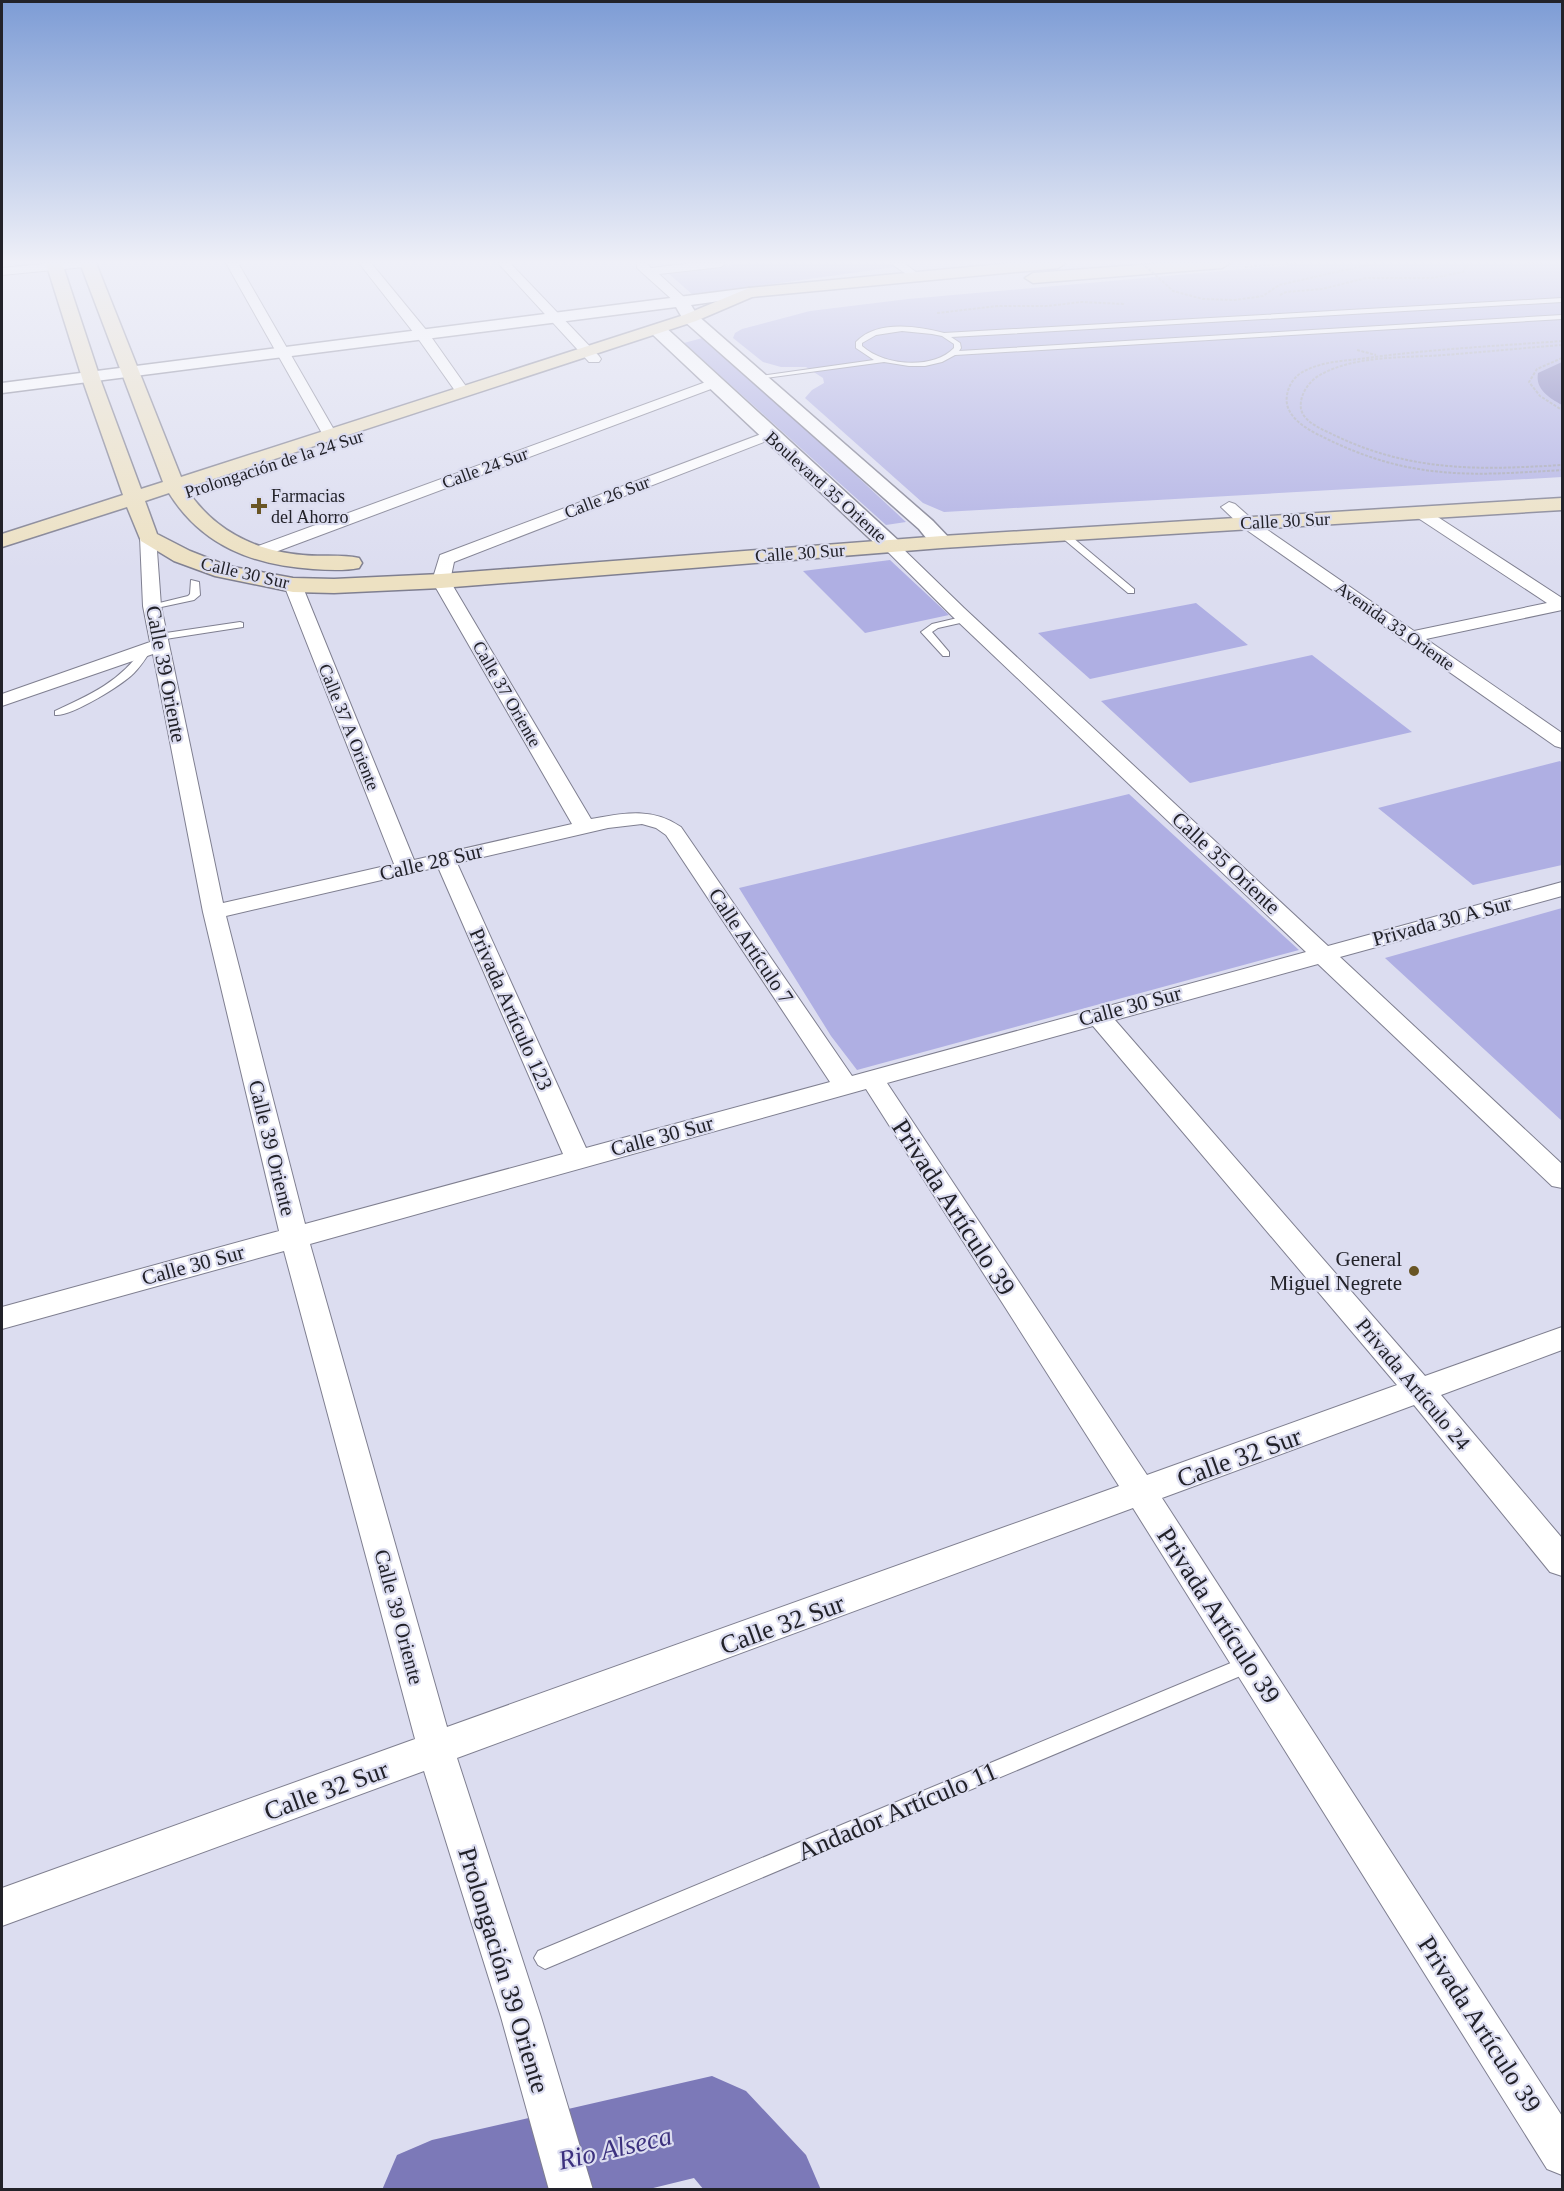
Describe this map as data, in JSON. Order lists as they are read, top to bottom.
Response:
{
  "streets": {
    "main road": ["Prolongación de la 24 Sur", "Calle 30 Sur"],
    "street": [
      "Calle 24 Sur",
      "Boulevard 35 Oriente",
      "Calle 26 Sur",
      "Avenida 33 Oriente",
      "Calle 39 Oriente",
      "Calle 37 Oriente",
      "Calle 37 A Oriente",
      "Calle 28 Sur",
      "Calle 35 Oriente",
      "Privada 30 A Sur",
      "Calle Artículo 7",
      "Privada Artículo 123",
      "Privada Artículo 39",
      "Privada Artículo 24",
      "Calle 32 Sur",
      "Prolongación 39 Oriente"
    ],
    "lane": ["Andador Artículo 11"]
  },
  "crossings": [
    ["Prolongación de la 24 Sur", "Calle 30 Sur"],
    ["Calle 24 Sur", "Boulevard 35 Oriente"],
    ["Calle 24 Sur", "Calle 30 Sur"],
    ["Boulevard 35 Oriente", "Calle 26 Sur"],
    ["Boulevard 35 Oriente", "Calle 30 Sur"],
    ["Boulevard 35 Oriente", "Calle 35 Oriente"],
    ["Calle 30 Sur", "Avenida 33 Oriente"],
    ["Calle 30 Sur", "Calle 39 Oriente"],
    ["Calle 30 Sur", "Calle 37 Oriente"],
    ["Calle 30 Sur", "Calle 37 A Oriente"],
    ["Calle 30 Sur", "Calle 35 Oriente"],
    ["Calle 30 Sur", "Privada 30 A Sur"],
    ["Calle 30 Sur", "Calle Artículo 7"],
    ["Calle 30 Sur", "Privada Artículo 123"],
    ["Calle 30 Sur", "Privada Artículo 39"],
    ["Calle 30 Sur", "Privada Artículo 24"],
    ["Calle 39 Oriente", "Calle 28 Sur"],
    ["Calle 39 Oriente", "Calle 32 Sur"],
    ["Calle 39 Oriente", "Prolongación 39 Oriente"],
    ["Calle 37 Oriente", "Calle 28 Sur"],
    ["Calle 37 A Oriente", "Calle 28 Sur"],
    ["Calle 28 Sur", "Calle Artículo 7"],
    ["Calle 28 Sur", "Privada Artículo 123"],
    ["Calle 35 Oriente", "Privada 30 A Sur"],
    ["Calle Artículo 7", "Privada Artículo 39"],
    ["Privada Artículo 39", "Calle 32 Sur"],
    ["Privada Artículo 39", "Andador Artículo 11"],
    ["Privada Artículo 24", "Calle 32 Sur"],
    ["Calle 32 Sur", "Prolongación 39 Oriente"]
  ],
  "water": ["Rio Alseca"],
  "places": {
    "health": ["Farmacias del Ahorro"],
    "other": ["General Miguel Negrete"]
  }
}
